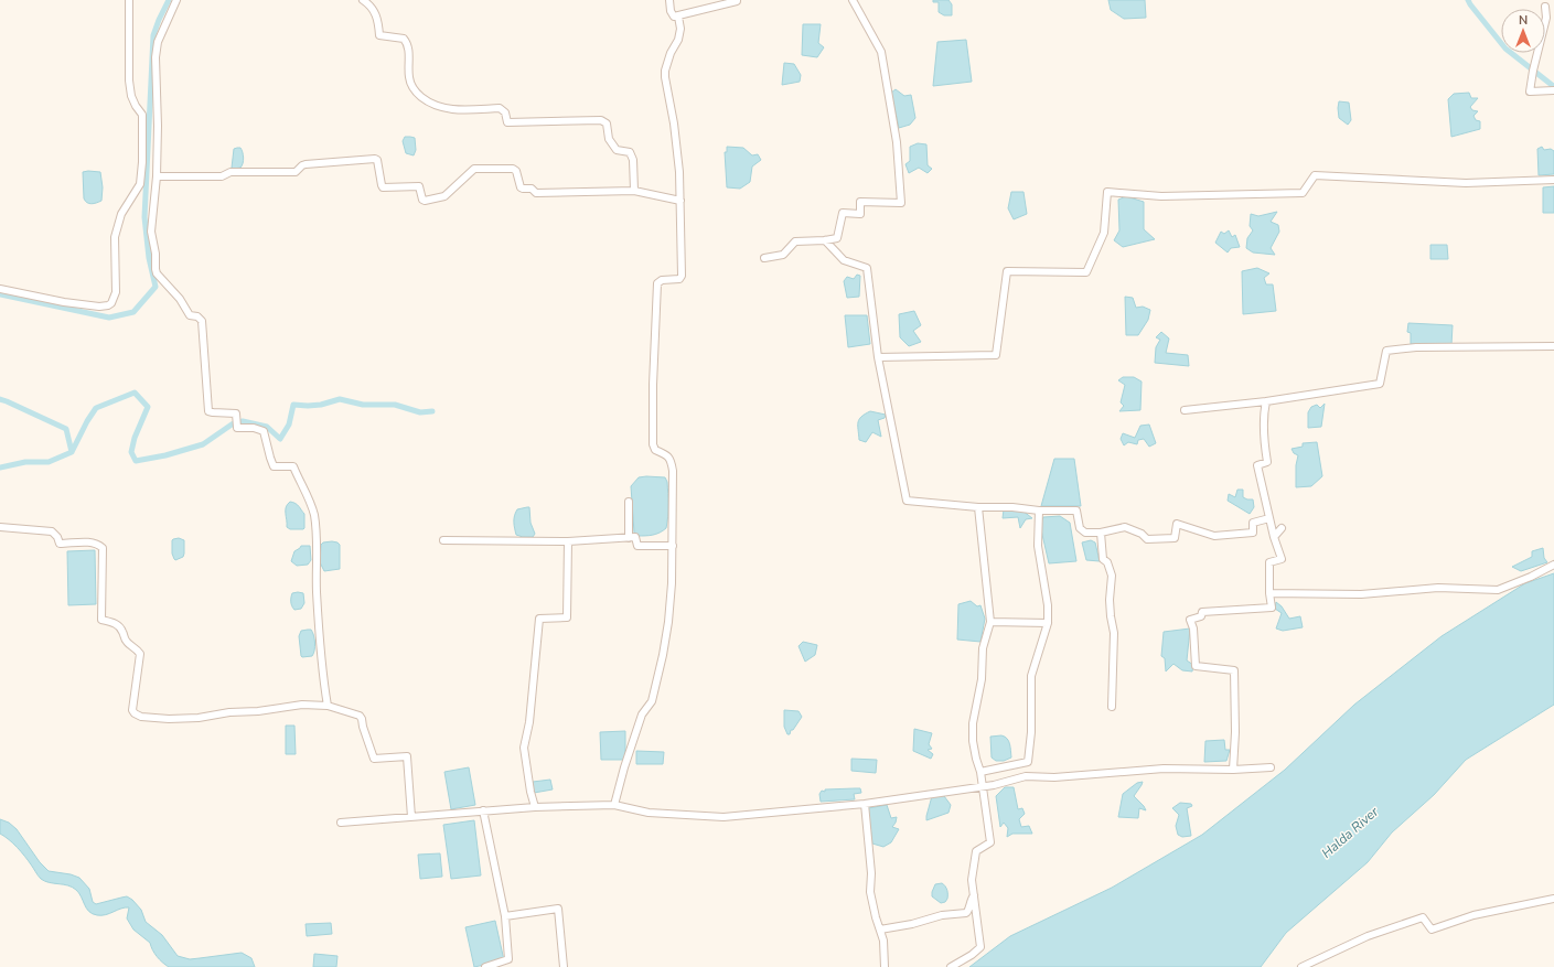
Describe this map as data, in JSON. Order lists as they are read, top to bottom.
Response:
{
  "water": ["Halda River"],
  "north": "top"
}
